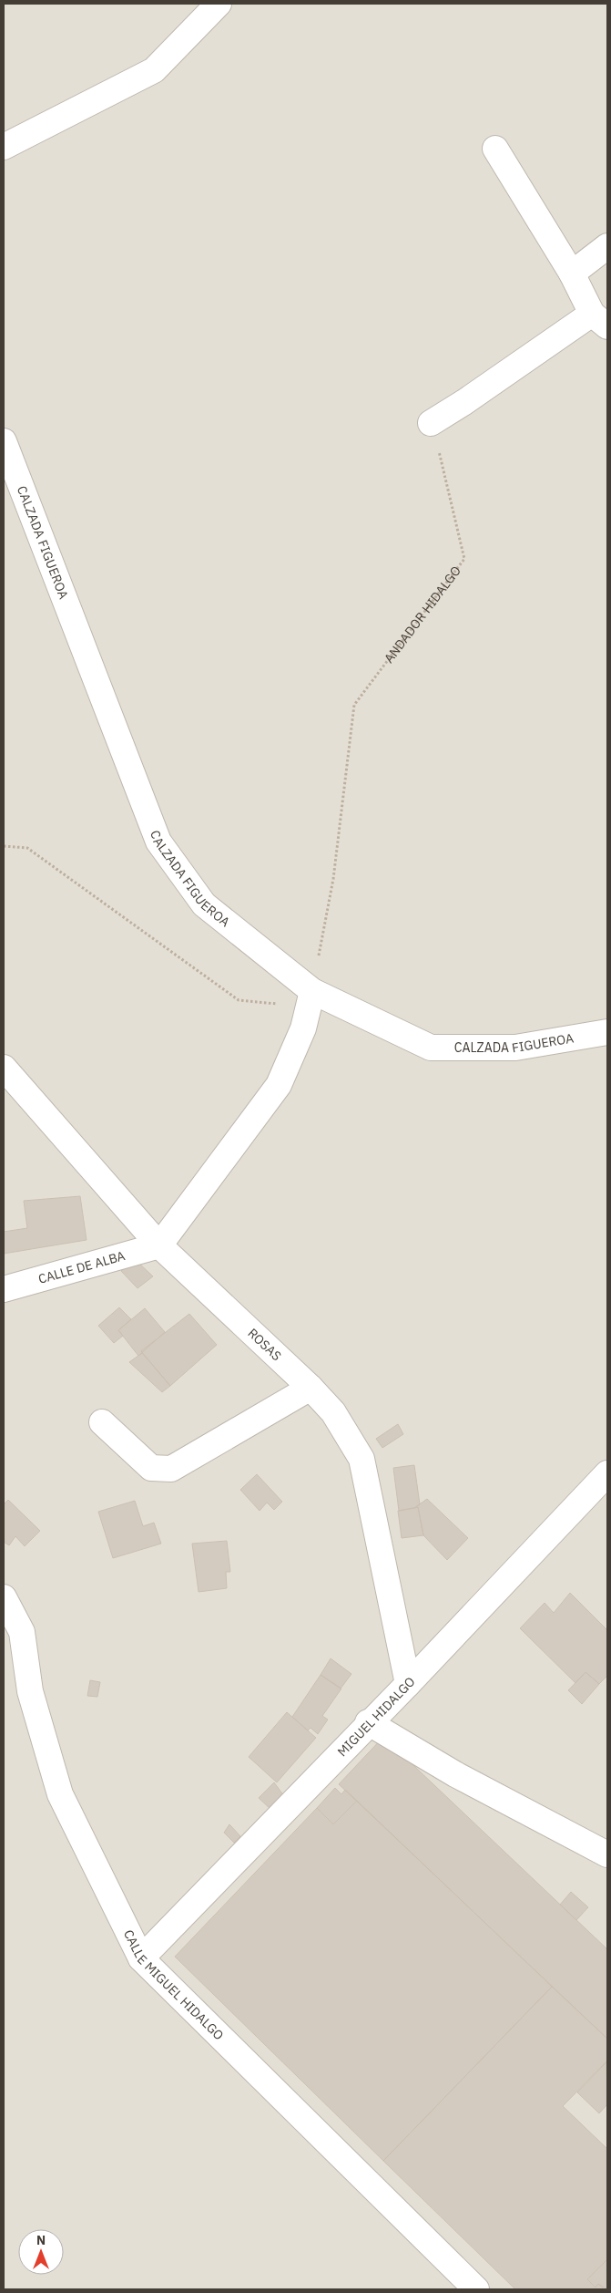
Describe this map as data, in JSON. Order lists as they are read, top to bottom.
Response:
{
  "streets": {
    "street": [
      "CALZADA FIGUEROA",
      "CALLE DE ALBA",
      "ROSAS",
      "MIGUEL HIDALGO",
      "CALLE MIGUEL HIDALGO"
    ],
    "path": ["ANDADOR HIDALGO"]
  },
  "crossings": [
    ["CALZADA FIGUEROA", "ANDADOR HIDALGO"],
    ["CALLE DE ALBA", "ROSAS"],
    ["ROSAS", "MIGUEL HIDALGO"],
    ["MIGUEL HIDALGO", "CALLE MIGUEL HIDALGO"]
  ],
  "north": "top"
}
